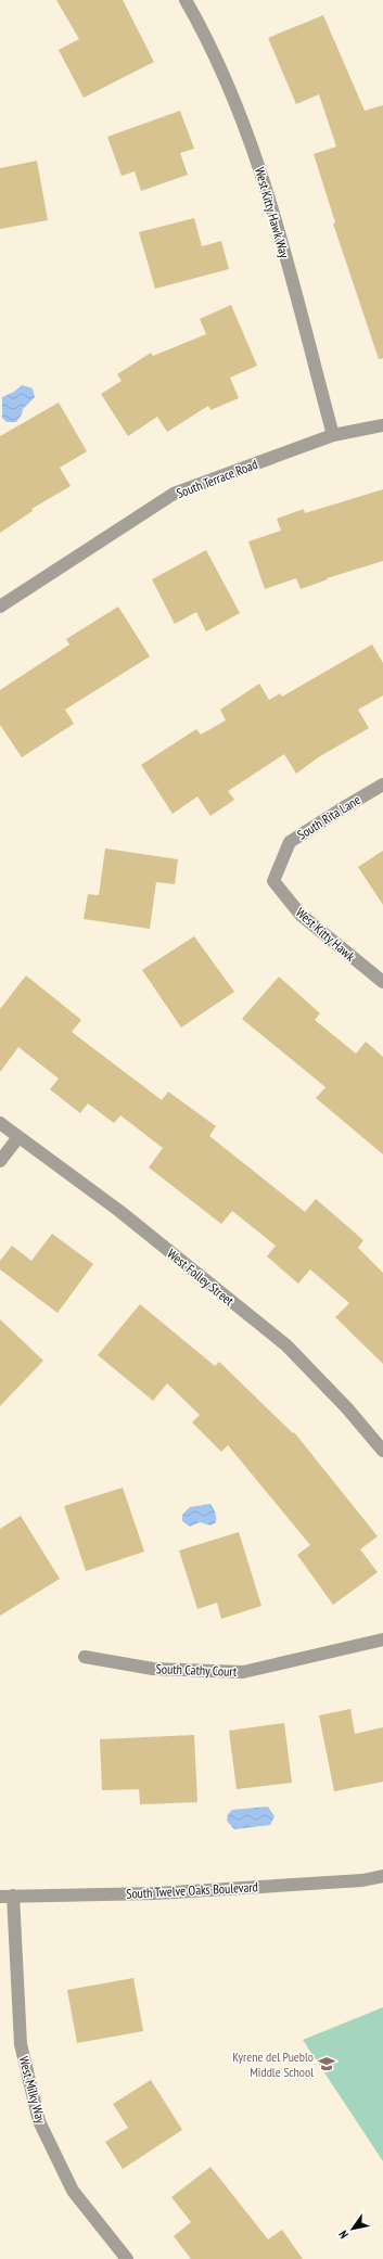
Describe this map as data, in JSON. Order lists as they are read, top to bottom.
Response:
{
  "streets": {
    "street": [
      "West Kitty Hawk Way",
      "South Terrace Road",
      "South Rita Lane",
      "West Kitty Hawk",
      "West Folley Street",
      "South Cathy Court",
      "South Twelve Oaks Boulevard",
      "West Milky Way"
    ]
  },
  "crossings": [
    ["West Kitty Hawk Way", "South Terrace Road"],
    ["South Rita Lane", "West Kitty Hawk"],
    ["South Twelve Oaks Boulevard", "West Milky Way"]
  ],
  "places": {
    "school or university": ["Kyrene del Pueblo Middle School"]
  },
  "north": "bottom left"
}
